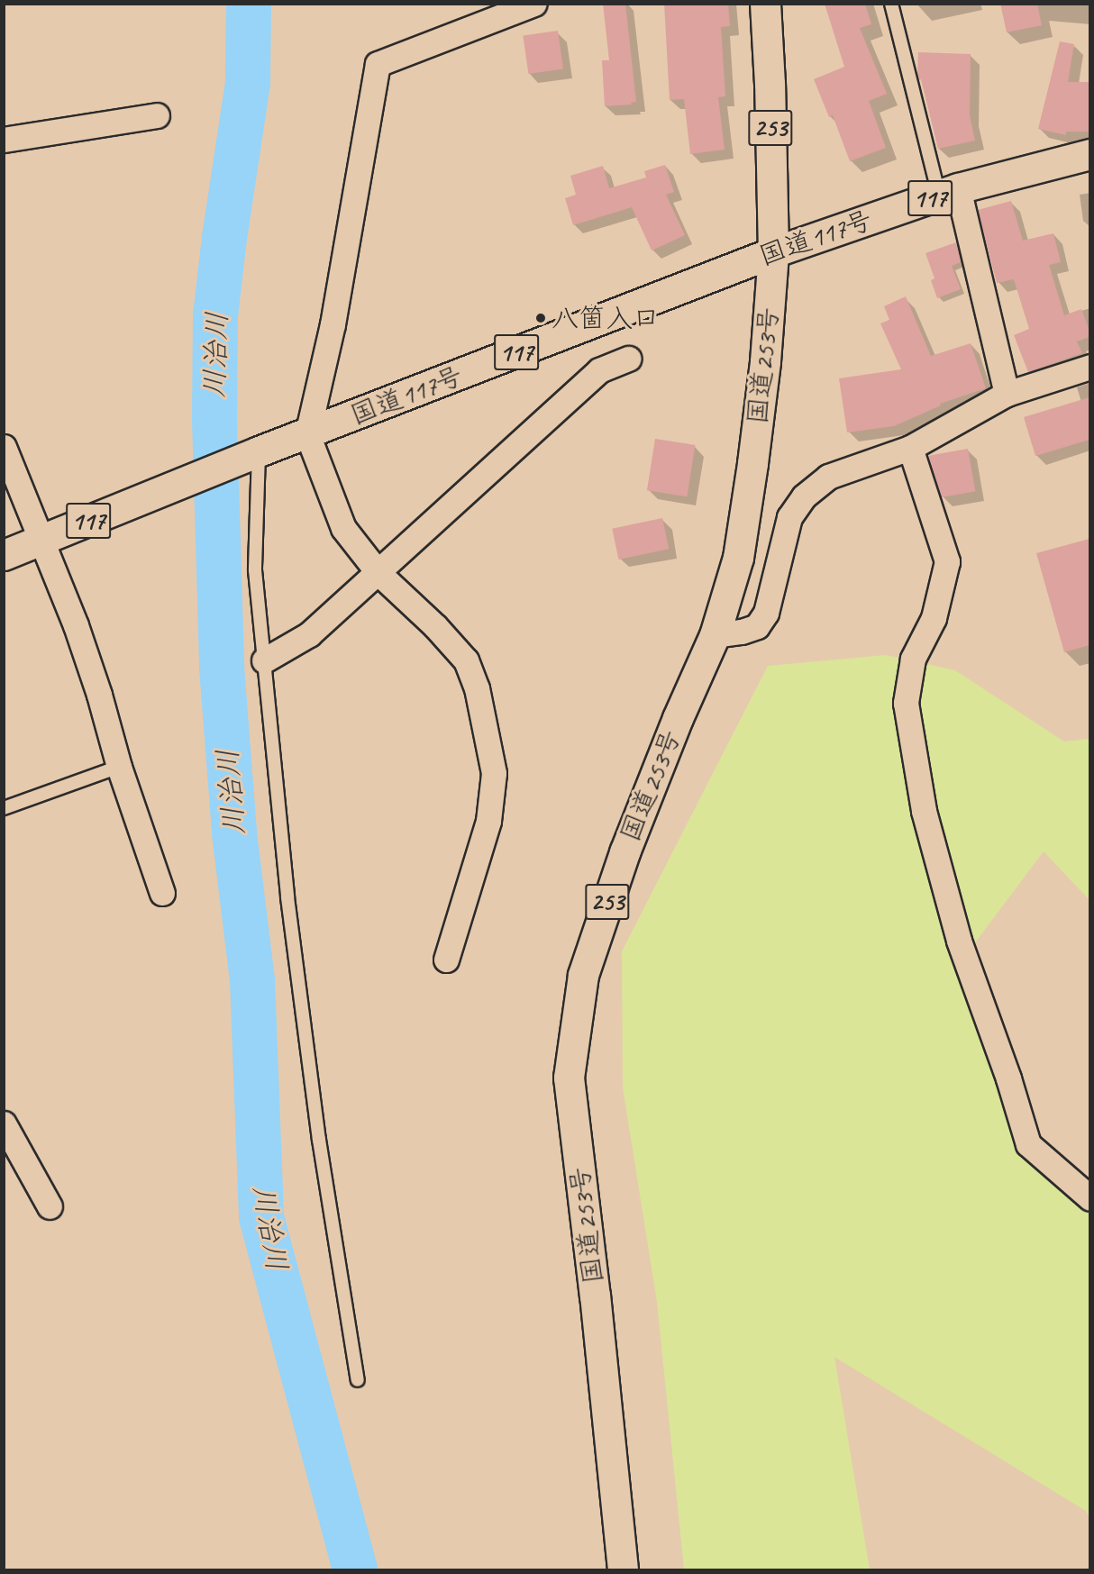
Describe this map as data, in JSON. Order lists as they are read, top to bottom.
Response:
{
  "streets": {
    "highway": [
      "253",
      "117",
      "国道117号",
      "国道253号"
    ]
  },
  "crossings": [
    ["国道117号", "国道253号"]
  ],
  "water": ["川治川"],
  "places": ["八箇入口"]
}
